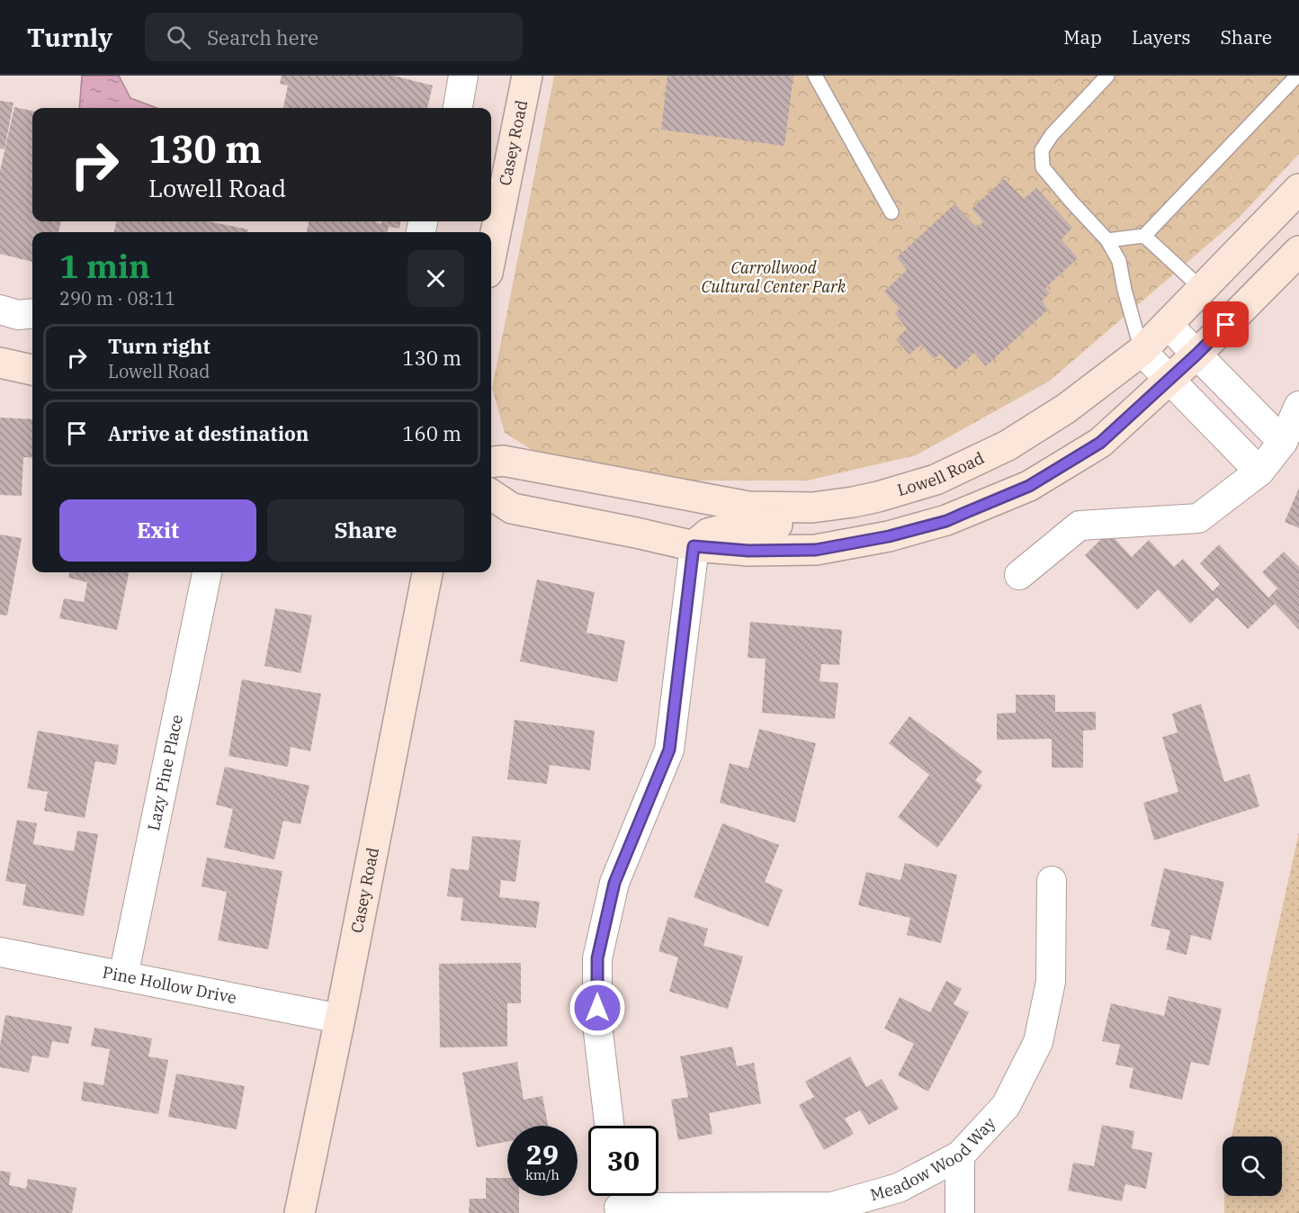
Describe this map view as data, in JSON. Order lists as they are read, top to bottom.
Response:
{
  "streets": {
    "street": [
      "Casey Road",
      "Lowell Road",
      "Lazy Pine Place",
      "Pine Hollow Drive",
      "Meadow Wood Way"
    ]
  },
  "crossings": [
    ["Casey Road", "Pine Hollow Drive"],
    ["Lazy Pine Place", "Pine Hollow Drive"]
  ],
  "parks": ["Carrollwood Cultural Center Park"],
  "page": {
    "header": "Turnly",
    "search": "Search here",
    "nav": ["Map", "Layers", "Share"],
    "turn": ["130 m", "Lowell Road"],
    "heading": ["1 min", "290 m · 08:11"],
    "list": [
      {
        "name": "Turn right",
        "note": "Lowell Road",
        "value": "130 m"
      },
      {
        "name": "Arrive at destination",
        "value": "160 m"
      }
    ],
    "buttons": ["Exit", "Share"],
    "speed": "29 km/h",
    "limit": "30"
  }
}
